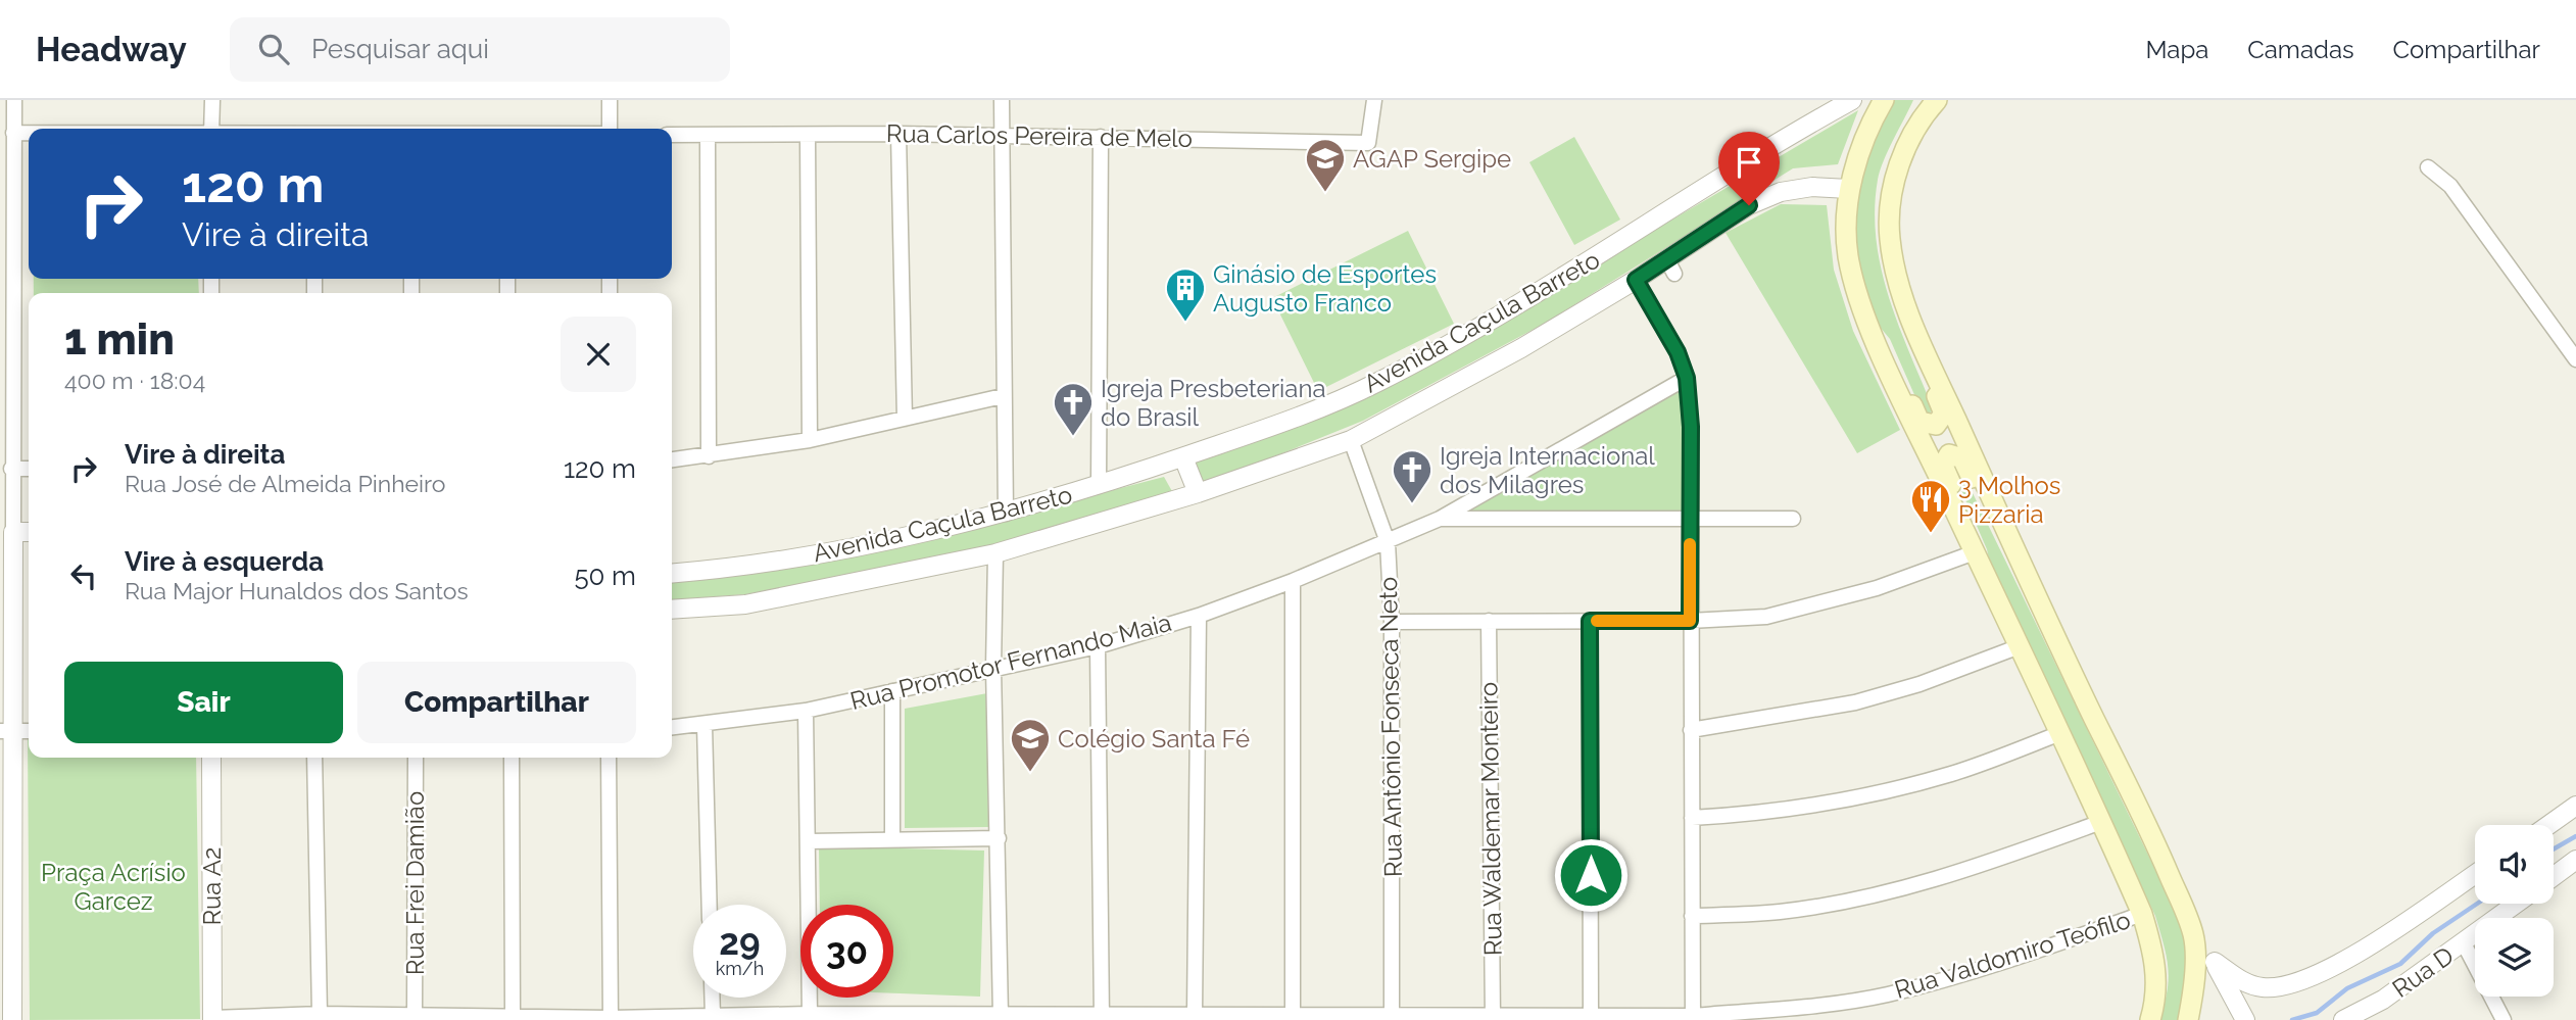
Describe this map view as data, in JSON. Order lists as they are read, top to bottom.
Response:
{
  "streets": {
    "street": [
      "Rua Carlos Pereira de Melo",
      "Avenida Caçula Barreto",
      "Rua Promotor Fernando Maia",
      "Rua Antônio Fonseca Neto",
      "Rua Waldemar Monteiro",
      "Rua Frei Damião",
      "Rua A2",
      "Rua Valdomiro Teófilo",
      "Rua D"
    ]
  },
  "crossings": [
    ["Avenida Caçula Barreto", "Rua Antônio Fonseca Neto"],
    ["Rua Promotor Fernando Maia", "Rua Antônio Fonseca Neto"],
    ["Rua Antônio Fonseca Neto", "Rua Valdomiro Teófilo"],
    ["Rua Waldemar Monteiro", "Rua Valdomiro Teófilo"],
    ["Rua Frei Damião", "Rua Valdomiro Teófilo"],
    ["Rua A2", "Rua Valdomiro Teófilo"]
  ],
  "parks": ["Praça Acrísio Garcez"],
  "places": {
    "school or university": ["AGAP Sergipe", "Colégio Santa Fé"],
    "building": ["Ginásio de Esportes Augusto Franco"],
    "church": ["Igreja Presbeteriana do Brasil", "Igreja Internacional dos Milagres"],
    "restaurant": ["3 Molhos Pizzaria"]
  },
  "page": {
    "header": "Headway",
    "search": "Pesquisar aqui",
    "nav": ["Mapa", "Camadas", "Compartilhar"],
    "turn": ["120 m", "Vire à direita"],
    "heading": ["1 min", "400 m · 18:04"],
    "list": [
      {
        "name": "Vire à direita",
        "note": "Rua José de Almeida Pinheiro",
        "value": "120 m"
      },
      {
        "name": "Vire à esquerda",
        "note": "Rua Major Hunaldos dos Santos",
        "value": "50 m"
      }
    ],
    "buttons": ["Sair", "Compartilhar"],
    "speed": "29 km/h",
    "limit": "30"
  }
}
